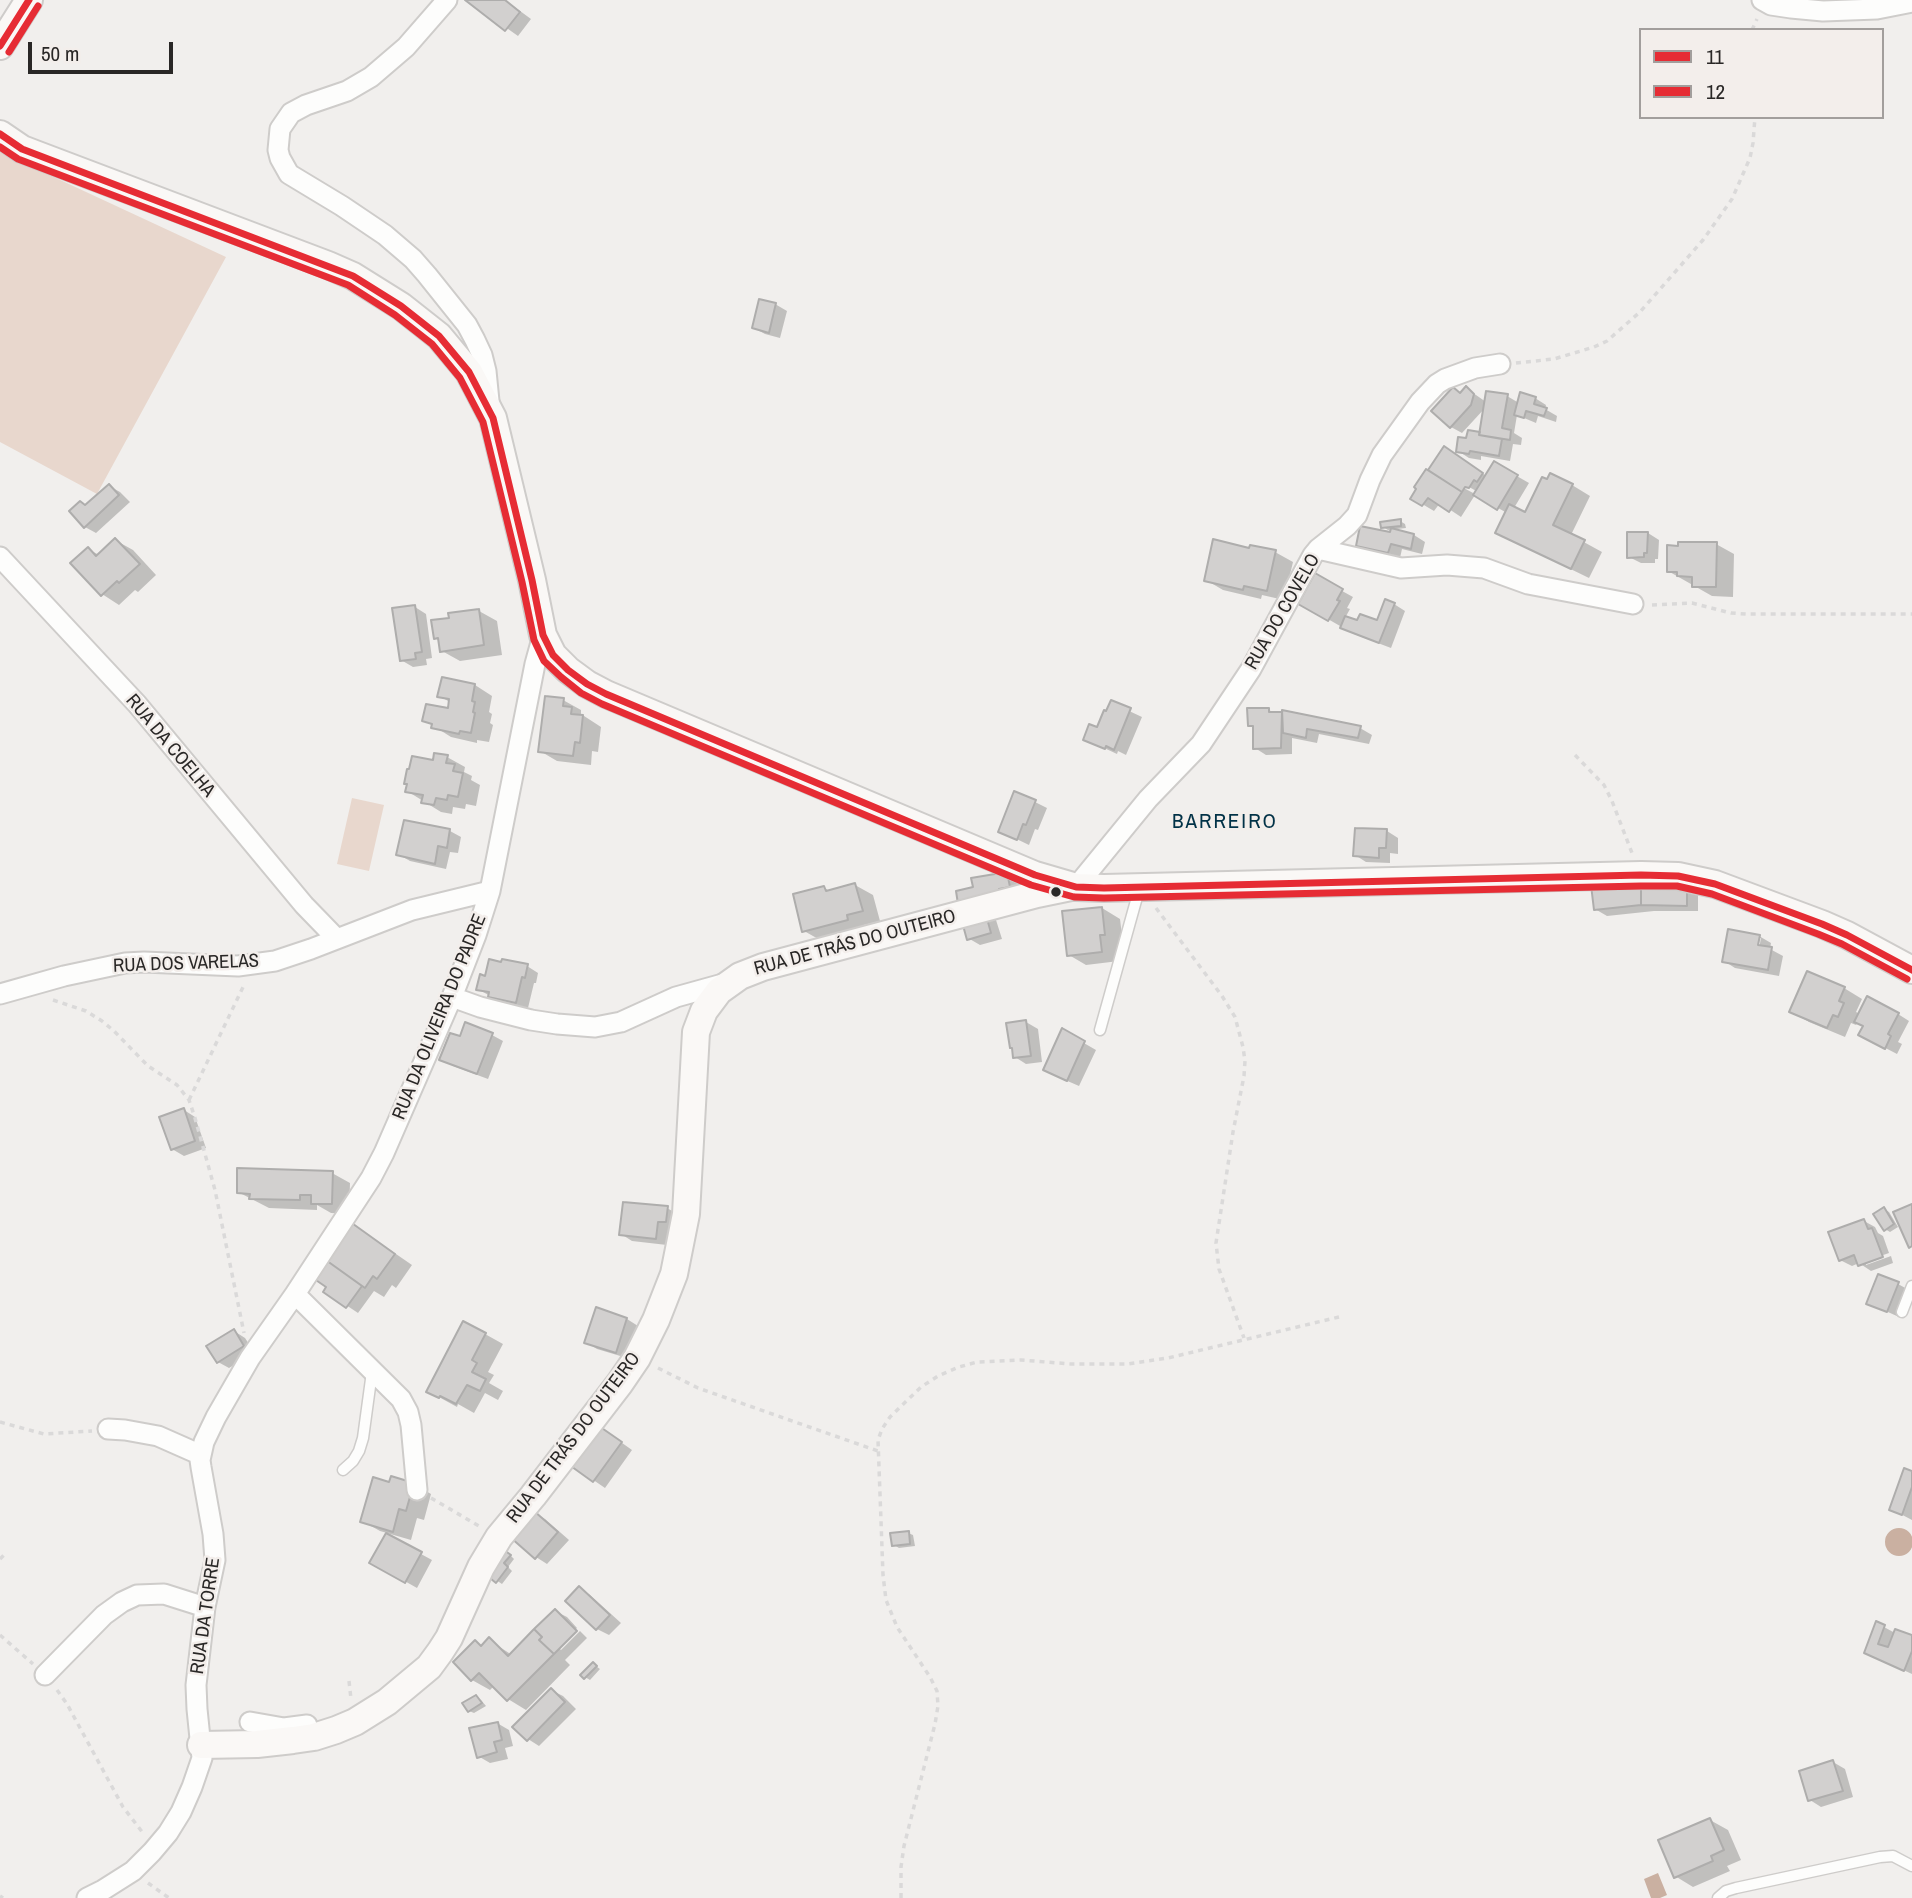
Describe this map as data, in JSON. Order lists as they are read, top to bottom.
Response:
{
  "streets": {
    "street": [
      "RUA DO COVELO",
      "RUA DA COELHA",
      "RUA DE TRÁS DO OUTEIRO",
      "RUA DOS VARELAS",
      "RUA DA OLIVEIRA DO PADRE",
      "RUA DA TORRE"
    ]
  },
  "crossings": [
    ["RUA DO COVELO", "RUA DE TRÁS DO OUTEIRO"],
    ["RUA DA COELHA", "RUA DOS VARELAS"],
    ["RUA DE TRÁS DO OUTEIRO", "RUA DA TORRE"],
    ["RUA DOS VARELAS", "RUA DA OLIVEIRA DO PADRE"],
    ["RUA DA OLIVEIRA DO PADRE", "RUA DA TORRE"]
  ],
  "districts": ["BARREIRO"],
  "lines": ["transit line 11", "transit line 12"],
  "legend": ["11", "12"],
  "scale_bar": "50 m"
}
